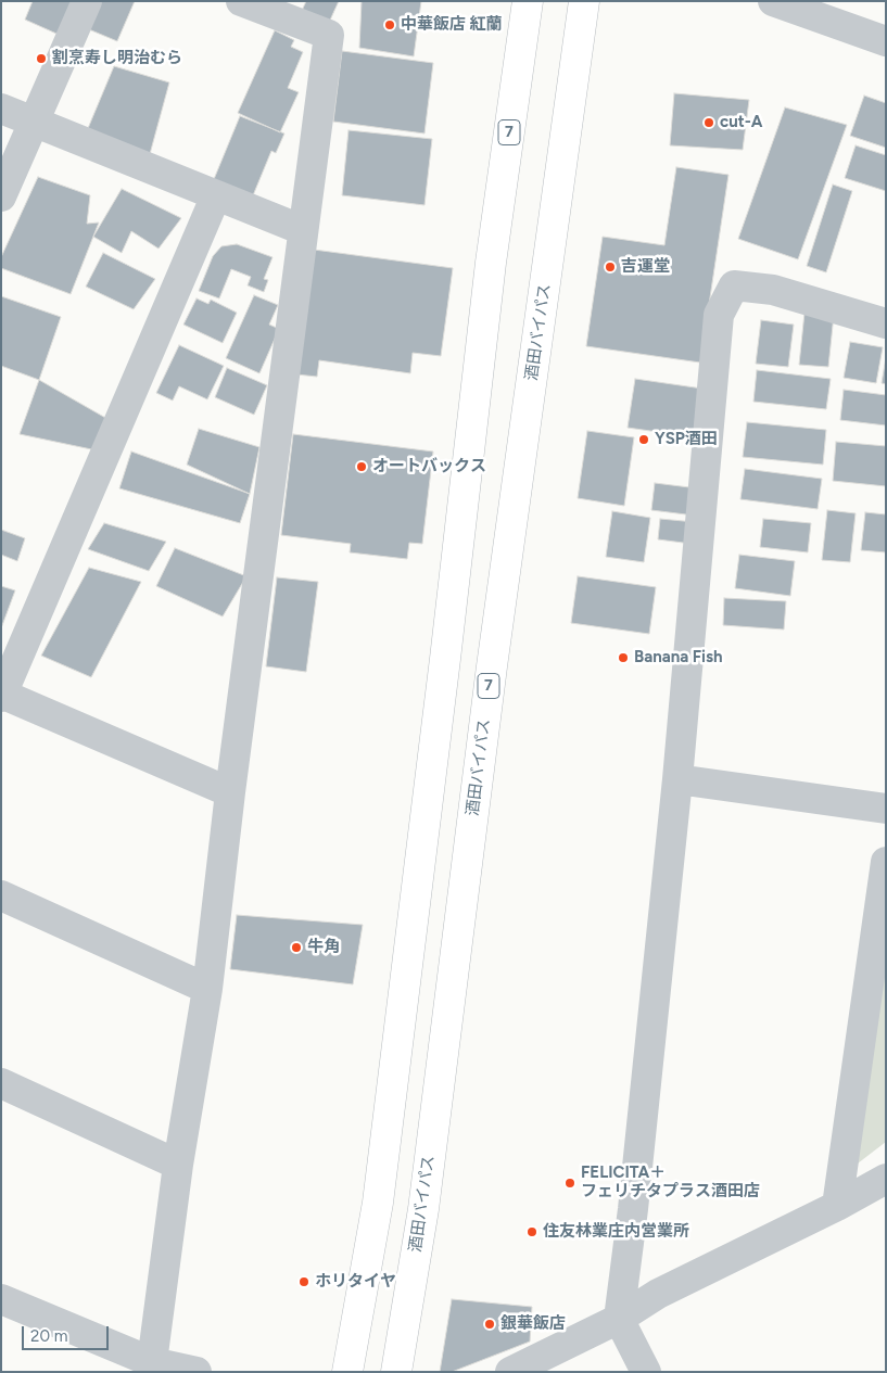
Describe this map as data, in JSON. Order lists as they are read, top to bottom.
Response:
{
  "streets": {
    "highway": ["7", "酒田バイパス"]
  },
  "places": [
    "中華飯店 紅蘭",
    "割烹寿し明治むら",
    "cut-A",
    "吉運堂",
    "YSP酒田",
    "オートバックス",
    "Banana Fish",
    "牛角",
    "FELICITA＋ フェリチタプラス酒田店",
    "住友林業庄内営業所",
    "ホリタイヤ",
    "銀華飯店"
  ],
  "scale_bar": "20 m"
}
